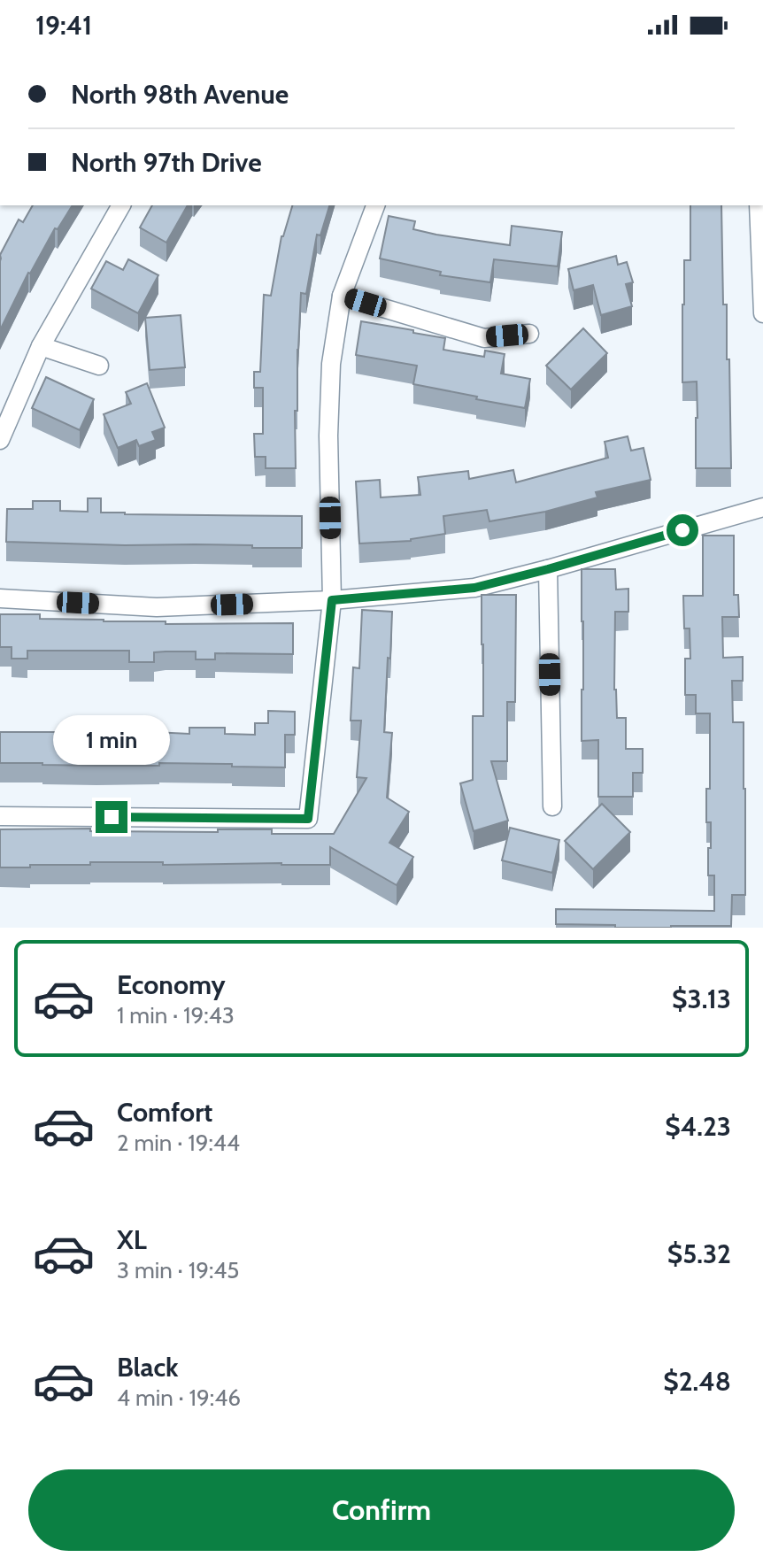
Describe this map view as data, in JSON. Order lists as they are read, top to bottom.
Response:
{
  "page": {
    "status": "19:41",
    "banner": ["North 98th Avenue", "North 97th Drive"],
    "bubble": "1 min",
    "list": [
      {
        "name": "Economy",
        "note": "1 min · 19:43",
        "value": "$3.13"
      },
      {
        "name": "Comfort",
        "note": "2 min · 19:44",
        "value": "$4.23"
      },
      {
        "name": "XL",
        "note": "3 min · 19:45",
        "value": "$5.32"
      },
      {
        "name": "Black",
        "note": "4 min · 19:46",
        "value": "$2.48"
      }
    ],
    "buttons": "Confirm"
  }
}
